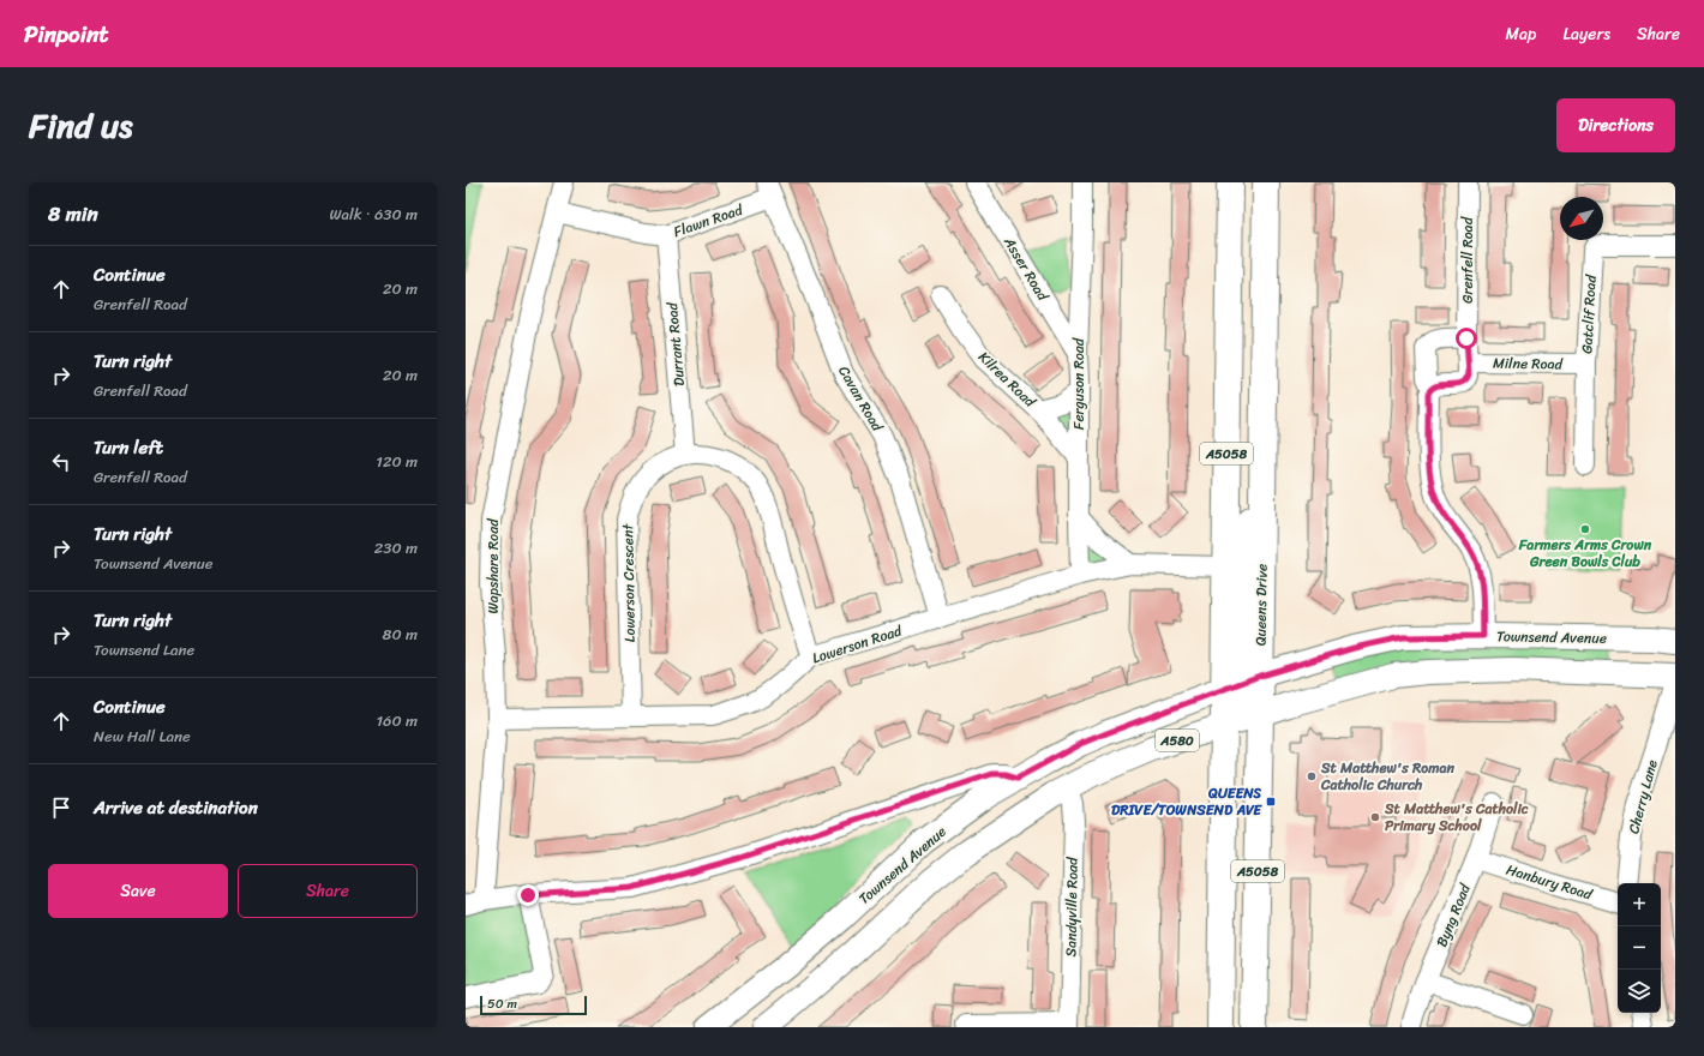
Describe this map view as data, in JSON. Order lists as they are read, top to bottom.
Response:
{
  "streets": {
    "highway": ["A5058", "Queens Drive"],
    "main road": ["Townsend Avenue", "A580"],
    "street": [
      "Flawn Road",
      "Grenfell Road",
      "Asser Road",
      "Gatclif Road",
      "Durrant Road",
      "Milne Road",
      "Kilrea Road",
      "Ferguson Road",
      "Cavan Road",
      "Wapshare Road",
      "Lowerson Crescent",
      "Lowerson Road",
      "Cherry Lane",
      "Hanbury Road",
      "Sandyville Road",
      "Byng Road"
    ]
  },
  "crossings": [
    ["Flawn Road", "Durrant Road"],
    ["Flawn Road", "Cavan Road"],
    ["Flawn Road", "Wapshare Road"],
    ["Grenfell Road", "Milne Road"],
    ["Asser Road", "Ferguson Road"],
    ["Gatclif Road", "Milne Road"],
    ["Durrant Road", "Lowerson Crescent"],
    ["Kilrea Road", "Ferguson Road"],
    ["Ferguson Road", "Lowerson Road"],
    ["Cavan Road", "Lowerson Road"],
    ["Wapshare Road", "Lowerson Road"],
    ["Lowerson Crescent", "Lowerson Road"],
    ["Queens Drive", "Townsend Avenue"],
    ["Queens Drive", "Lowerson Road"],
    ["Townsend Avenue", "Sandyville Road"],
    ["Hanbury Road", "Byng Road"]
  ],
  "places": {
    "other": ["Farmers Arms Crown Green Bowls Club", "St Matthew's Roman Catholic Church", "St Matthew's Catholic Primary School"],
    "transit": ["QUEENS DRIVE/TOWNSEND AVE"]
  },
  "scale_bar": "50 m",
  "north": "bottom left",
  "page": {
    "header": "Pinpoint",
    "nav": ["Map", "Layers", "Share"],
    "title": "Find us",
    "buttons": [
      "Directions",
      ["Save", "Share"]
    ],
    "heading": ["8 min", "Walk · 630 m"],
    "list": [
      ["Continue", "Grenfell Road", "20 m"],
      ["Turn right", "Grenfell Road", "20 m"],
      ["Turn left", "Grenfell Road", "120 m"],
      ["Turn right", "Townsend Avenue", "230 m"],
      ["Turn right", "Townsend Lane", "80 m"],
      ["Continue", "New Hall Lane", "160 m"],
      "Arrive at destination"
    ],
    "map_buttons": ["+", "−"],
    "scale": "50 m"
  }
}
